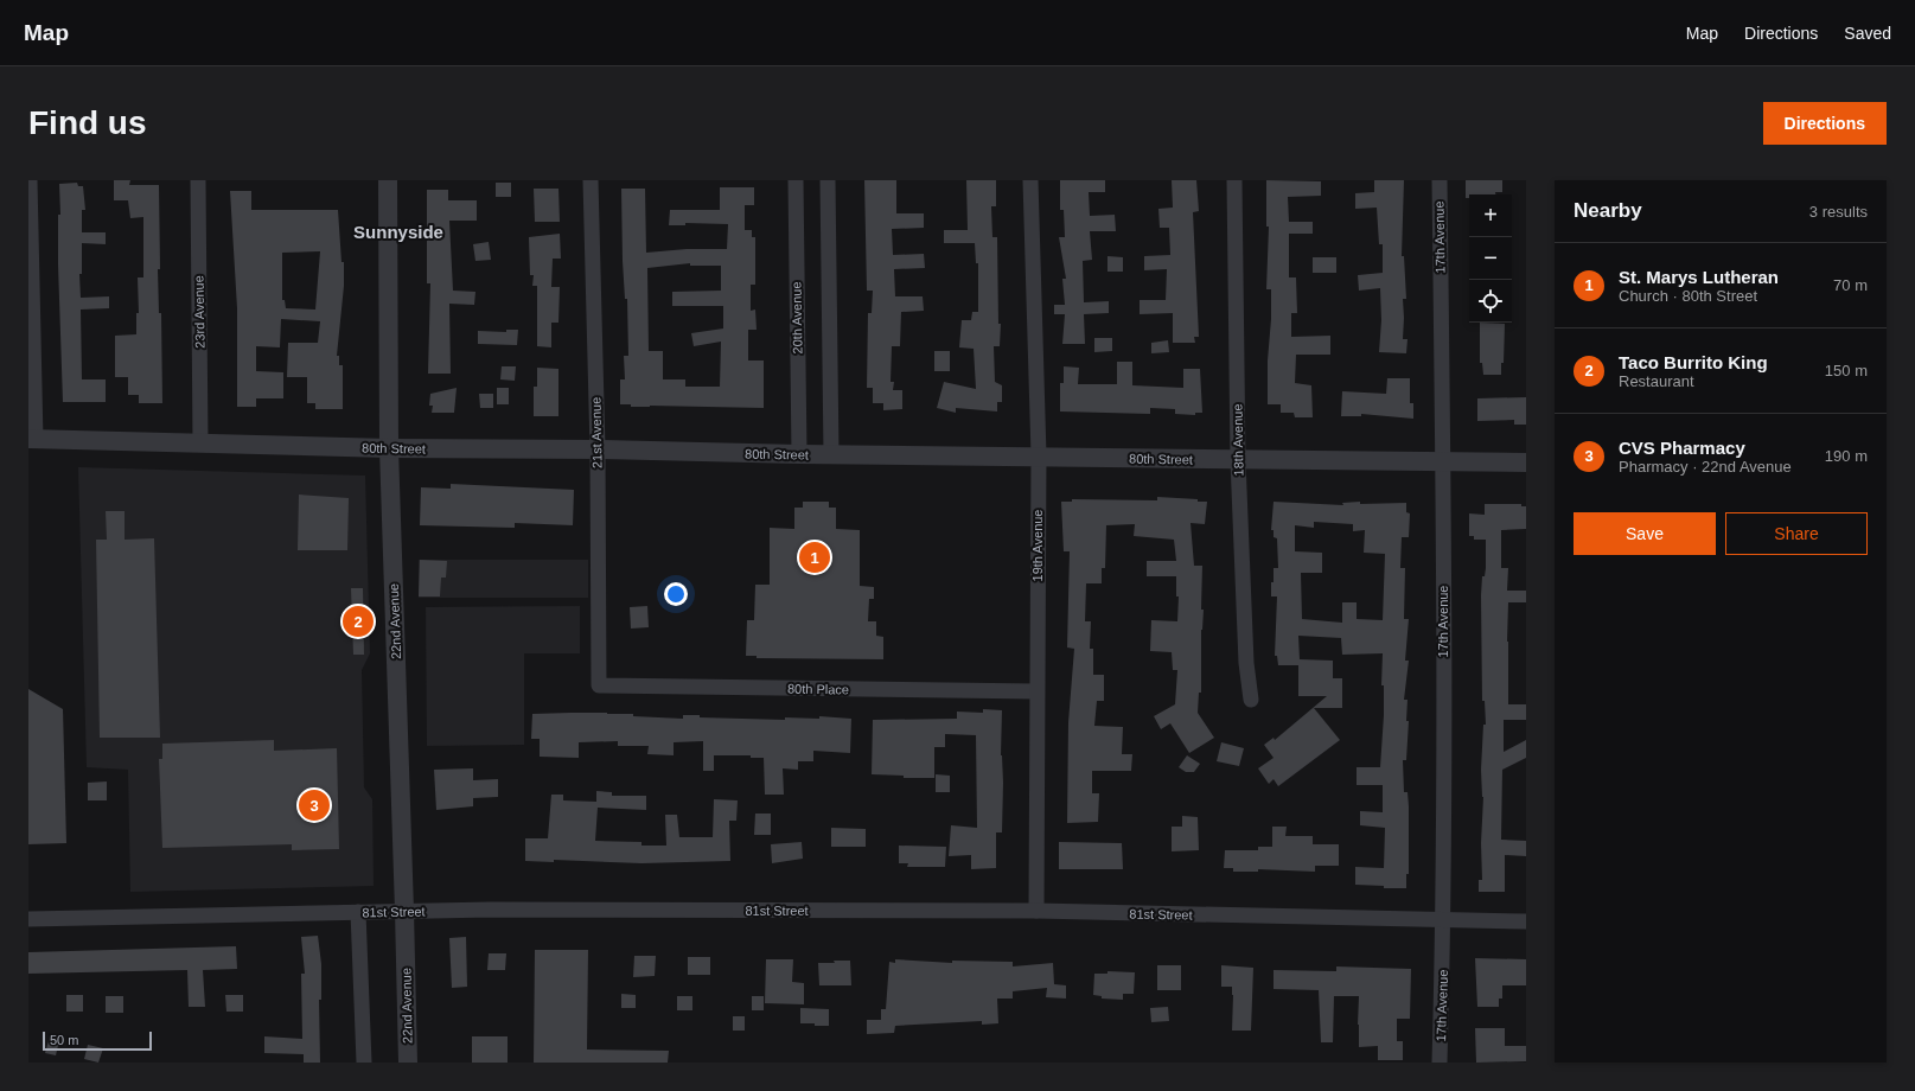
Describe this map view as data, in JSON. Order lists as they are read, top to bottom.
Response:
{
  "streets": {
    "street": [
      "17th Avenue",
      "23rd Avenue",
      "20th Avenue",
      "21st Avenue",
      "18th Avenue",
      "80th Street",
      "19th Avenue",
      "22nd Avenue",
      "80th Place",
      "81st Street"
    ]
  },
  "crossings": [
    ["17th Avenue", "80th Street"],
    ["17th Avenue", "81st Street"],
    ["23rd Avenue", "80th Street"],
    ["20th Avenue", "80th Street"],
    ["21st Avenue", "80th Street"],
    ["21st Avenue", "80th Place"],
    ["18th Avenue", "80th Street"],
    ["80th Street", "19th Avenue"],
    ["80th Street", "22nd Avenue"],
    ["19th Avenue", "80th Place"],
    ["19th Avenue", "81st Street"],
    ["22nd Avenue", "81st Street"]
  ],
  "districts": ["Sunnyside"],
  "scale_bar": "50 m",
  "page": {
    "header": "Map",
    "nav": ["Map", "Directions", "Saved"],
    "buttons": [
      "Directions",
      ["Save", "Share"]
    ],
    "title": "Find us",
    "heading": ["Nearby", "3 results"],
    "map_buttons": ["+", "−"],
    "list": [
      {
        "mark": "1",
        "name": "St. Marys Lutheran",
        "note": "Church · 80th Street",
        "value": "70 m"
      },
      {
        "mark": "2",
        "name": "Taco Burrito King",
        "note": "Restaurant",
        "value": "150 m"
      },
      {
        "mark": "3",
        "name": "CVS Pharmacy",
        "note": "Pharmacy · 22nd Avenue",
        "value": "190 m"
      }
    ],
    "pins": ["1", "2", "3"],
    "scale": "50 m"
  }
}
